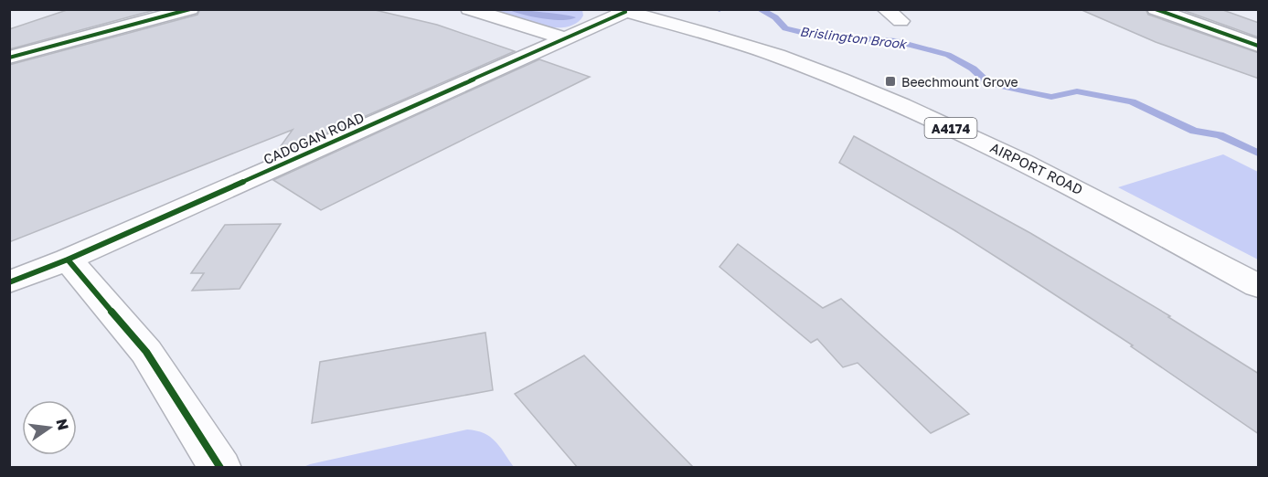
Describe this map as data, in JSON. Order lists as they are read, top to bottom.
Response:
{
  "streets": {
    "main road": ["A4174", "CADOGAN ROAD", "AIRPORT ROAD"]
  },
  "crossings": [
    ["CADOGAN ROAD", "AIRPORT ROAD"]
  ],
  "water": ["Brislington Brook"],
  "places": {
    "transit": ["Beechmount Grove"]
  },
  "north": "right"
}
